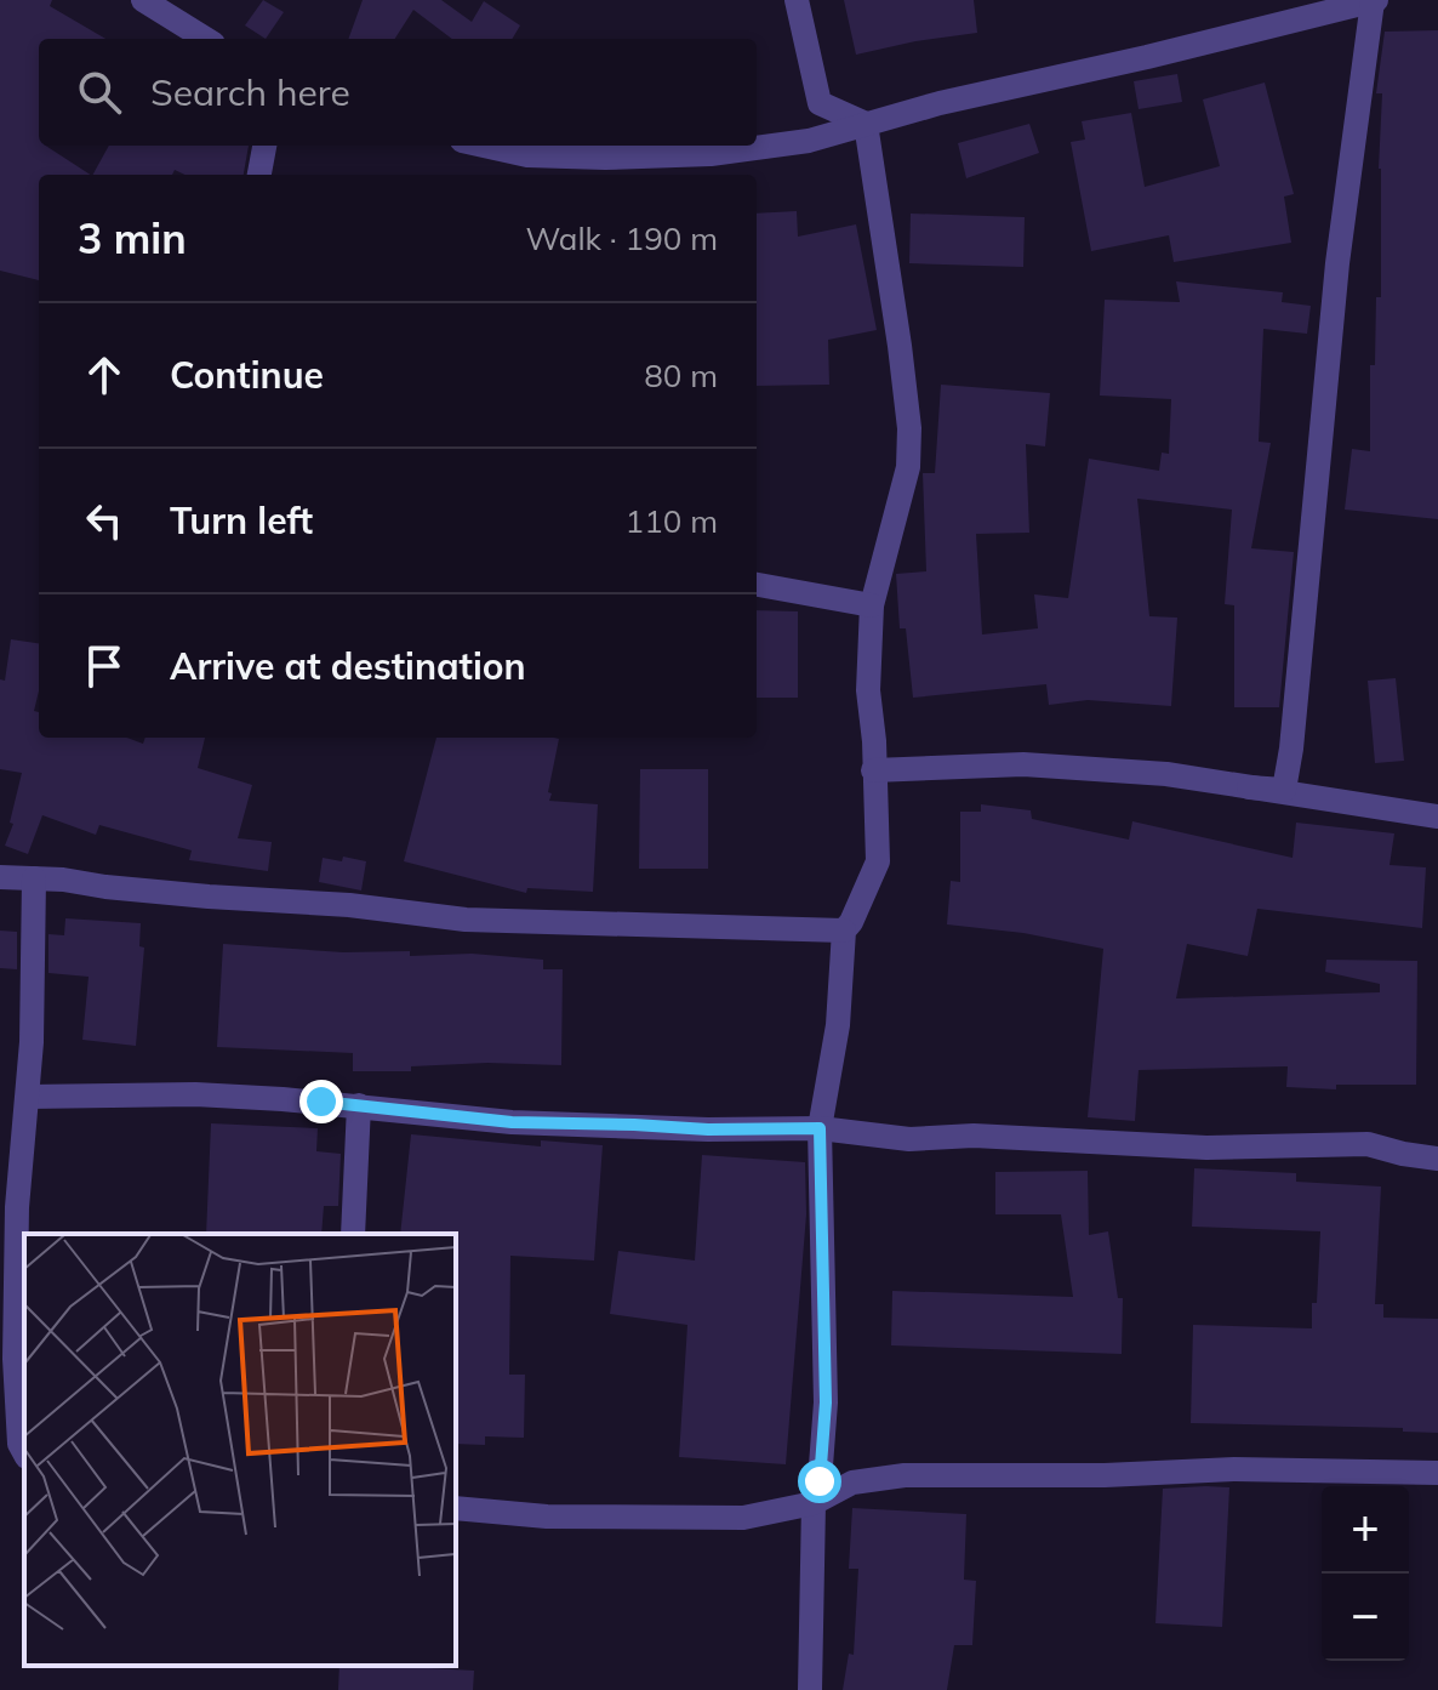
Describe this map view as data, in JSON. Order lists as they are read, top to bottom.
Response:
{
  "page": {
    "search": "Search here",
    "heading": ["3 min", "Walk · 190 m"],
    "list": [
      ["Continue", "80 m"],
      ["Turn left", "110 m"],
      "Arrive at destination"
    ],
    "map_buttons": ["+", "−"]
  }
}
